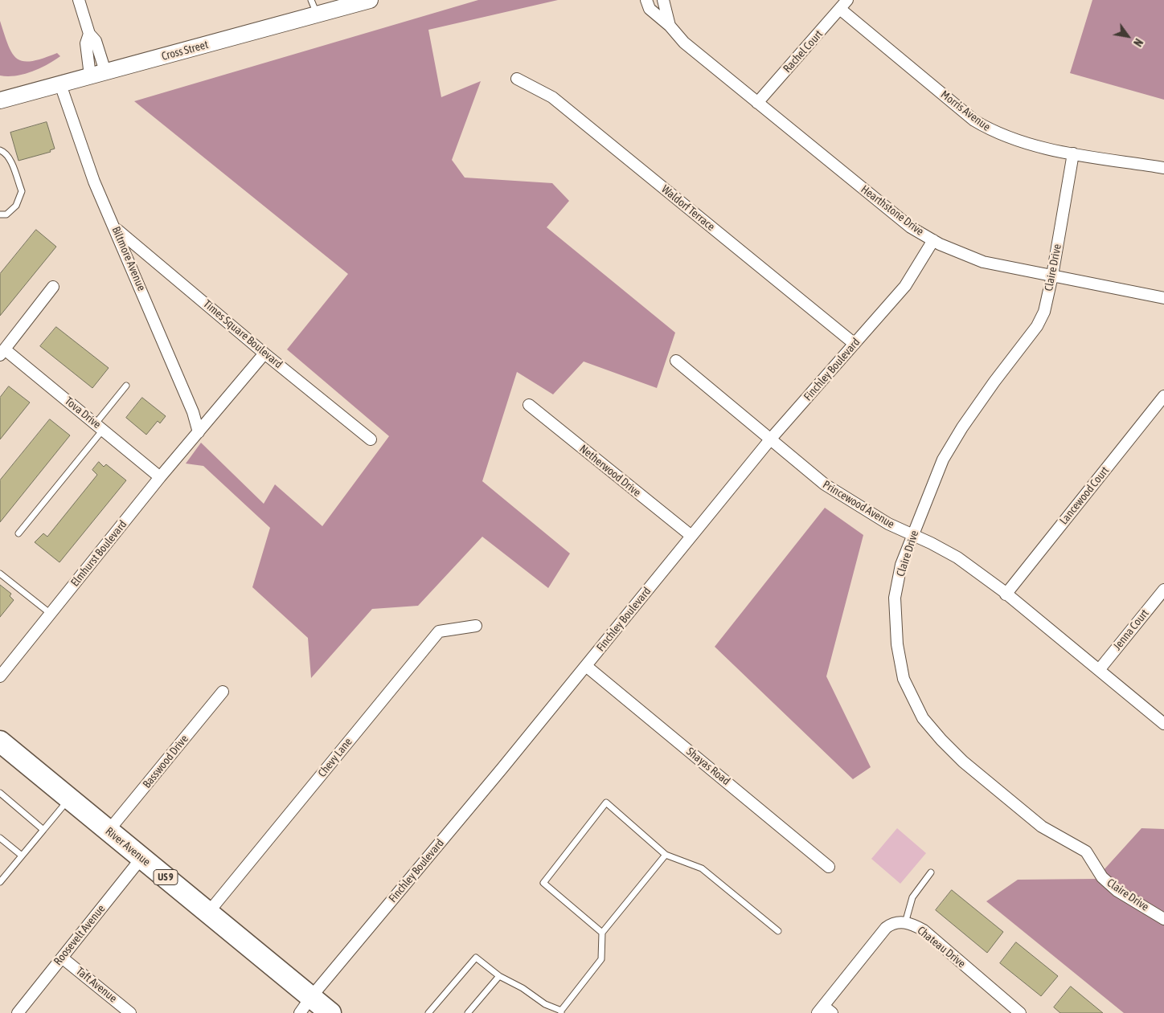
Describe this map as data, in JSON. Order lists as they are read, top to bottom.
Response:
{
  "streets": {
    "highway": ["River Avenue", "US 9"],
    "main road": ["Cross Street"],
    "street": [
      "Rachel Court",
      "Morris Avenue",
      "Waldorf Terrace",
      "Hearthstone Drive",
      "Biltmore Avenue",
      "Claire Drive",
      "Times Square Boulevard",
      "Finchley Boulevard",
      "Tova Drive",
      "Netherwood Drive",
      "Lancewood Court",
      "Princewood Avenue",
      "Elmhurst Boulevard",
      "Jenna Court",
      "Chevy Lane",
      "Basswood Drive",
      "Shayas Road",
      "Roosevelt Avenue",
      "Chateau Drive",
      "Taft Avenue"
    ]
  },
  "crossings": [
    ["Cross Street", "Biltmore Avenue"],
    ["Rachel Court", "Morris Avenue"],
    ["Rachel Court", "Hearthstone Drive"],
    ["Morris Avenue", "Claire Drive"],
    ["Waldorf Terrace", "Finchley Boulevard"],
    ["Hearthstone Drive", "Claire Drive"],
    ["Hearthstone Drive", "Finchley Boulevard"],
    ["Biltmore Avenue", "Times Square Boulevard"],
    ["Biltmore Avenue", "Elmhurst Boulevard"],
    ["Claire Drive", "Princewood Avenue"],
    ["Times Square Boulevard", "Elmhurst Boulevard"],
    ["Finchley Boulevard", "Netherwood Drive"],
    ["Finchley Boulevard", "Princewood Avenue"],
    ["Finchley Boulevard", "Shayas Road"],
    ["Finchley Boulevard", "River Avenue"],
    ["Tova Drive", "Elmhurst Boulevard"],
    ["Lancewood Court", "Princewood Avenue"],
    ["Princewood Avenue", "Jenna Court"],
    ["Chevy Lane", "River Avenue"],
    ["Basswood Drive", "River Avenue"],
    ["River Avenue", "Roosevelt Avenue"],
    ["Roosevelt Avenue", "Taft Avenue"]
  ],
  "north": "bottom right"
}
